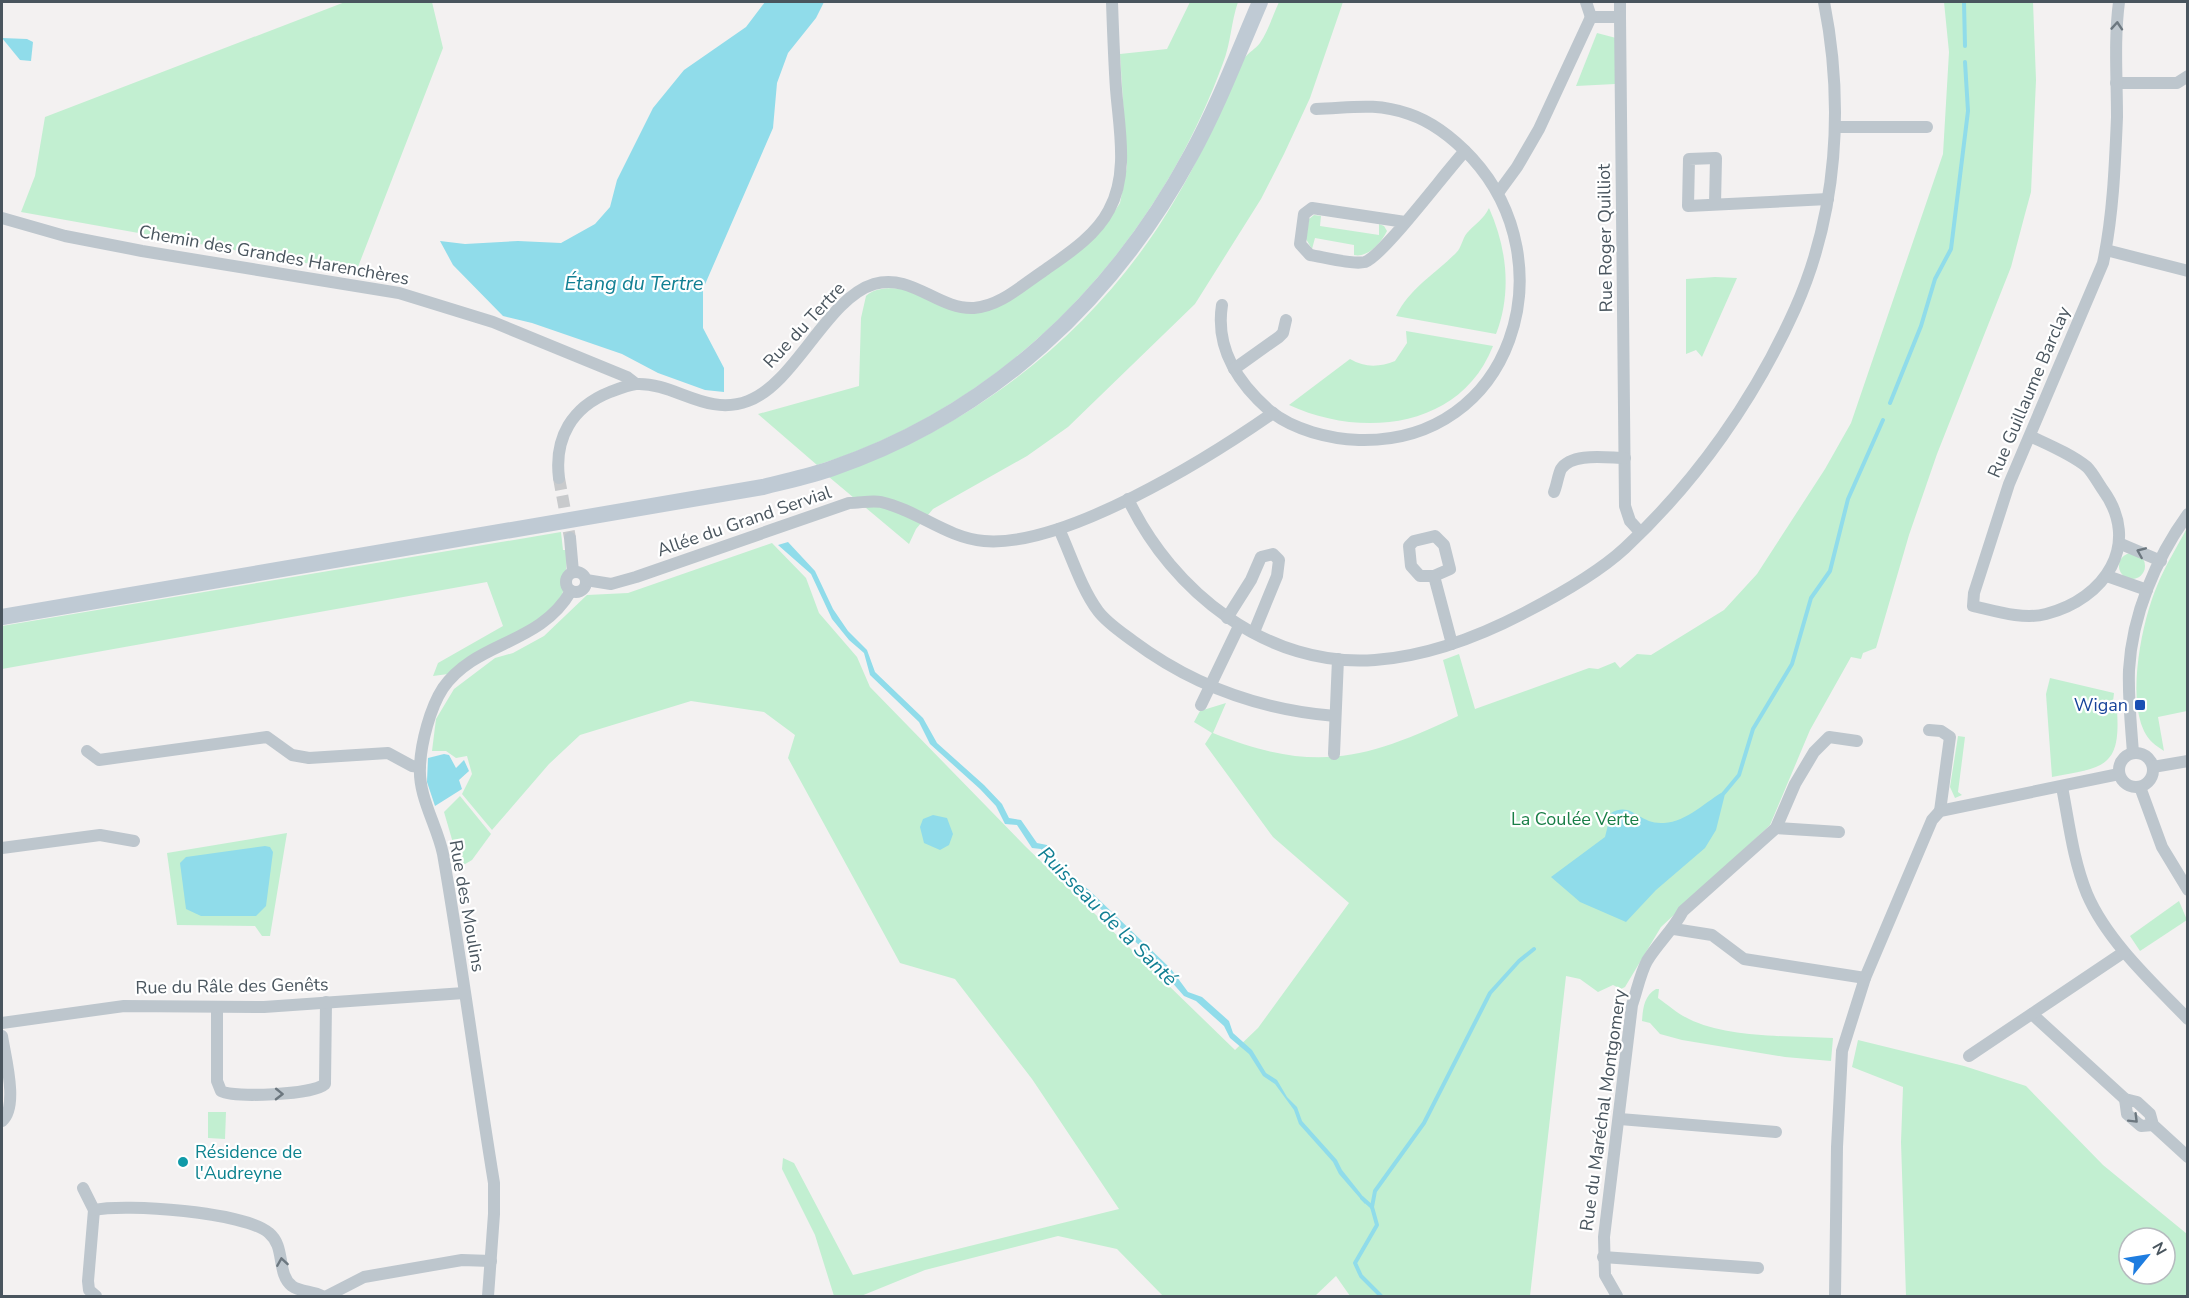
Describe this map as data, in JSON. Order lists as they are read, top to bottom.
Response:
{
  "streets": {
    "street": [
      "Rue Roger Quilliot",
      "Chemin des Grandes Harenchères",
      "Rue du Tertre",
      "Rue Guillaume Barclay",
      "Allée du Grand Servial",
      "Rue des Moulins",
      "Rue du Râle des Genêts",
      "Rue du Maréchal Montgomery"
    ]
  },
  "crossings": [
    ["Chemin des Grandes Harenchères", "Rue du Tertre"],
    ["Allée du Grand Servial", "Rue des Moulins"],
    ["Rue des Moulins", "Rue du Râle des Genêts"]
  ],
  "water": ["Étang du Tertre", "Ruisseau de la Santé"],
  "parks": ["La Coulée Verte"],
  "places": {
    "transit": ["Wigan"],
    "other": ["Résidence de l'Audreyne"]
  },
  "north": "top right"
}
